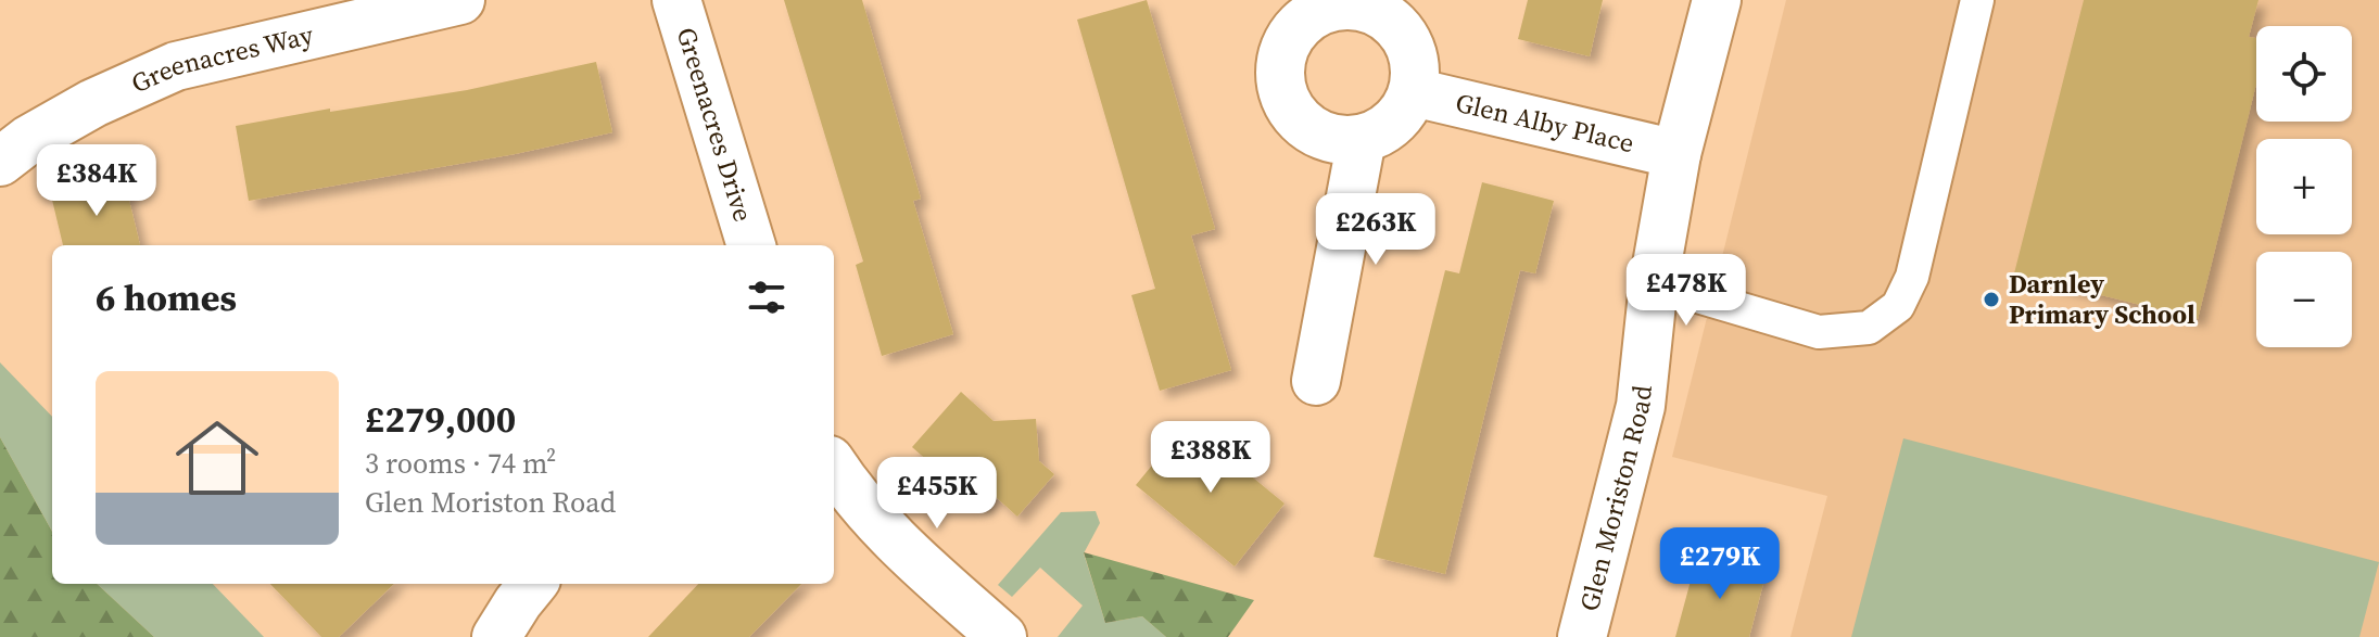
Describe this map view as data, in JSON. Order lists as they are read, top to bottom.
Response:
{
  "streets": {
    "street": [
      "Greenacres Way",
      "Glen Alby Place",
      "Greenacres Drive",
      "Glen Moriston Road"
    ]
  },
  "crossings": [
    ["Glen Alby Place", "Glen Moriston Road"]
  ],
  "places": ["Darnley Primary School"],
  "page": {
    "map_buttons": ["+", "−"],
    "price": [
      "£384K",
      "£263K",
      "£478K",
      "£388K",
      "£455K",
      "£279K"
    ],
    "heading": "6 homes",
    "list": [
      {
        "name": "£279,000",
        "note": "3 rooms · 74 m² · Glen Moriston Road"
      }
    ]
  }
}
